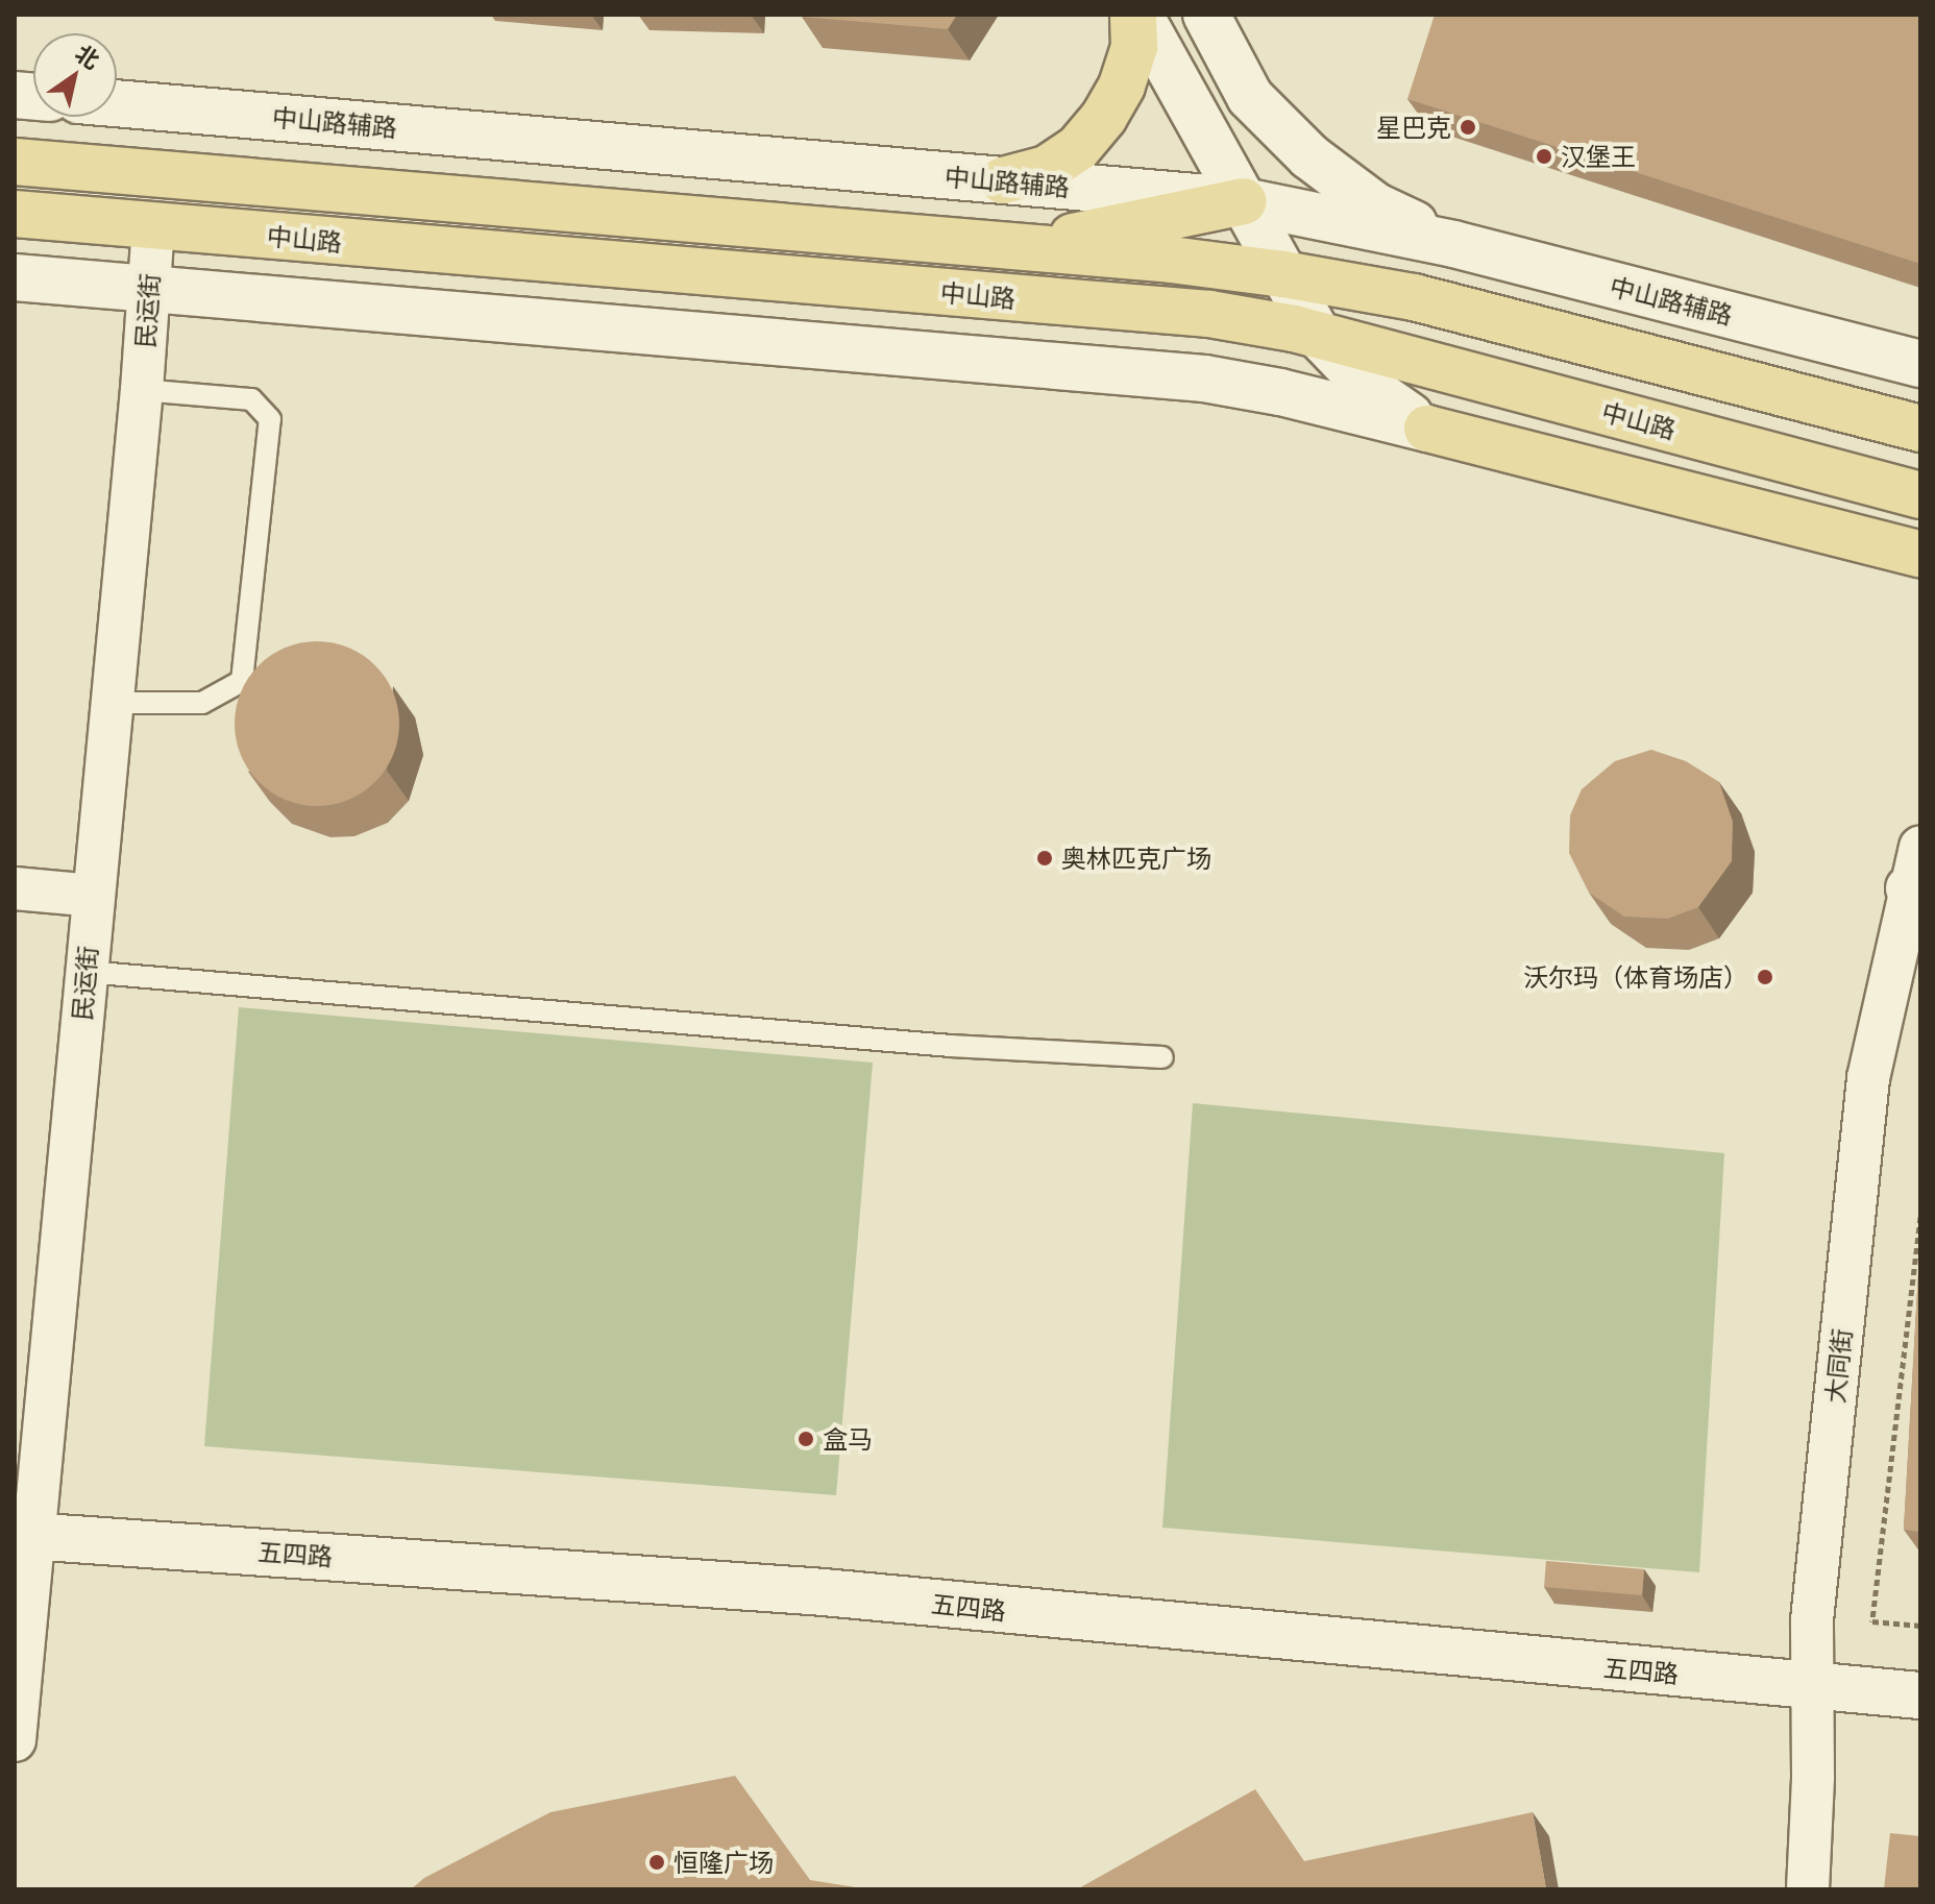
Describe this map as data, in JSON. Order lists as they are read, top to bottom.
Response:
{
  "streets": {
    "main road": ["中山路辅路", "中山路", "五四路"],
    "street": ["民运街", "大同街"]
  },
  "crossings": [
    ["中山路", "民运街"],
    ["民运街", "五四路"],
    ["大同街", "五四路"]
  ],
  "places": [
    "星巴克",
    "汉堡王",
    "奥林匹克广场",
    "沃尔玛（体育场店）",
    "盒马",
    "恒隆广场"
  ],
  "north": "top right"
}
